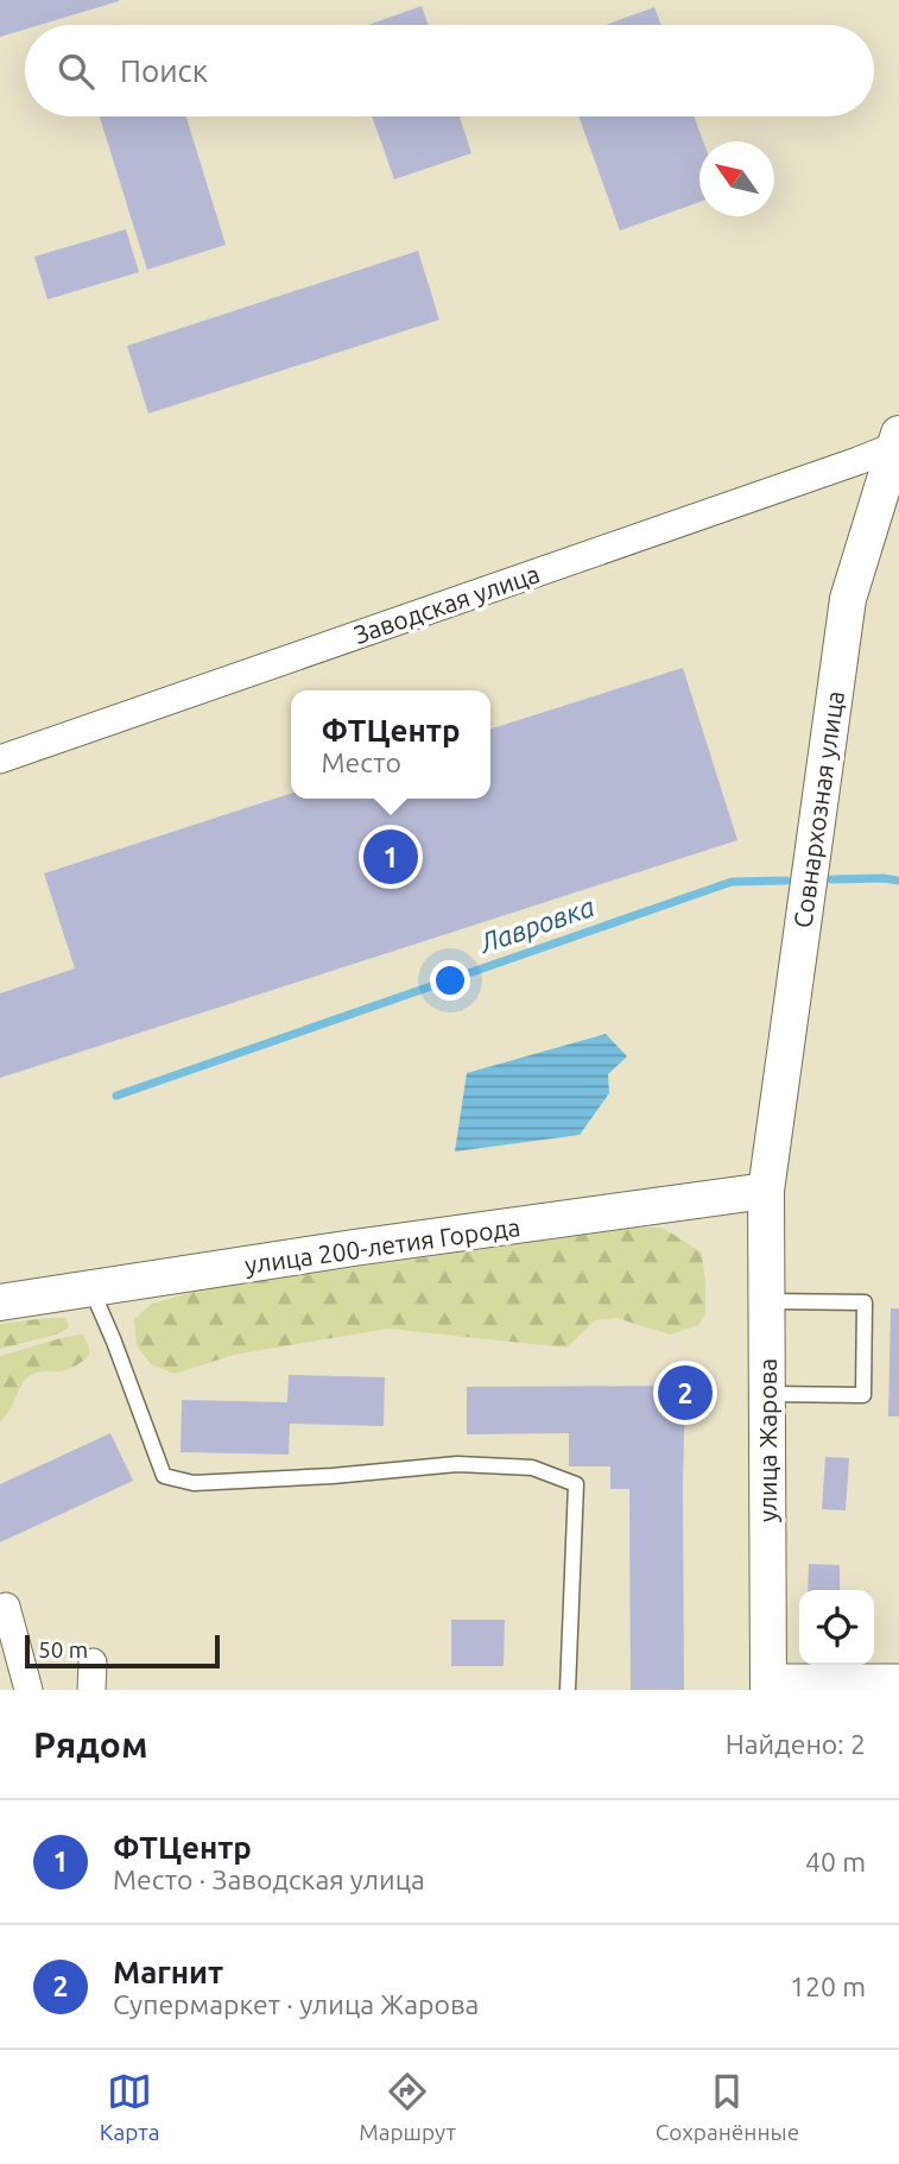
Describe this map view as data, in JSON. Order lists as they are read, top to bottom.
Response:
{
  "streets": {
    "street": [
      "Заводская улица",
      "Совнархозная улица",
      "улица 200-летия Города",
      "улица Жарова"
    ]
  },
  "crossings": [
    ["Заводская улица", "Совнархозная улица"],
    ["Совнархозная улица", "улица 200-летия Города"],
    ["Совнархозная улица", "улица Жарова"],
    ["улица 200-летия Города", "улица Жарова"]
  ],
  "water": ["Лавровка"],
  "scale_bar": "50 m",
  "north": "top left",
  "page": {
    "search": "Поиск",
    "popup": ["ФТЦентр", "Место"],
    "pins": ["1", "2"],
    "scale": "50 m",
    "heading": ["Рядом", "Найдено: 2"],
    "list": [
      {
        "mark": "1",
        "name": "ФТЦентр",
        "note": "Место · Заводская улица",
        "value": "40 m"
      },
      {
        "mark": "2",
        "name": "Магнит",
        "note": "Супермаркет · улица Жарова",
        "value": "120 m"
      }
    ],
    "nav": ["Карта", "Маршрут", "Сохранённые"]
  }
}
